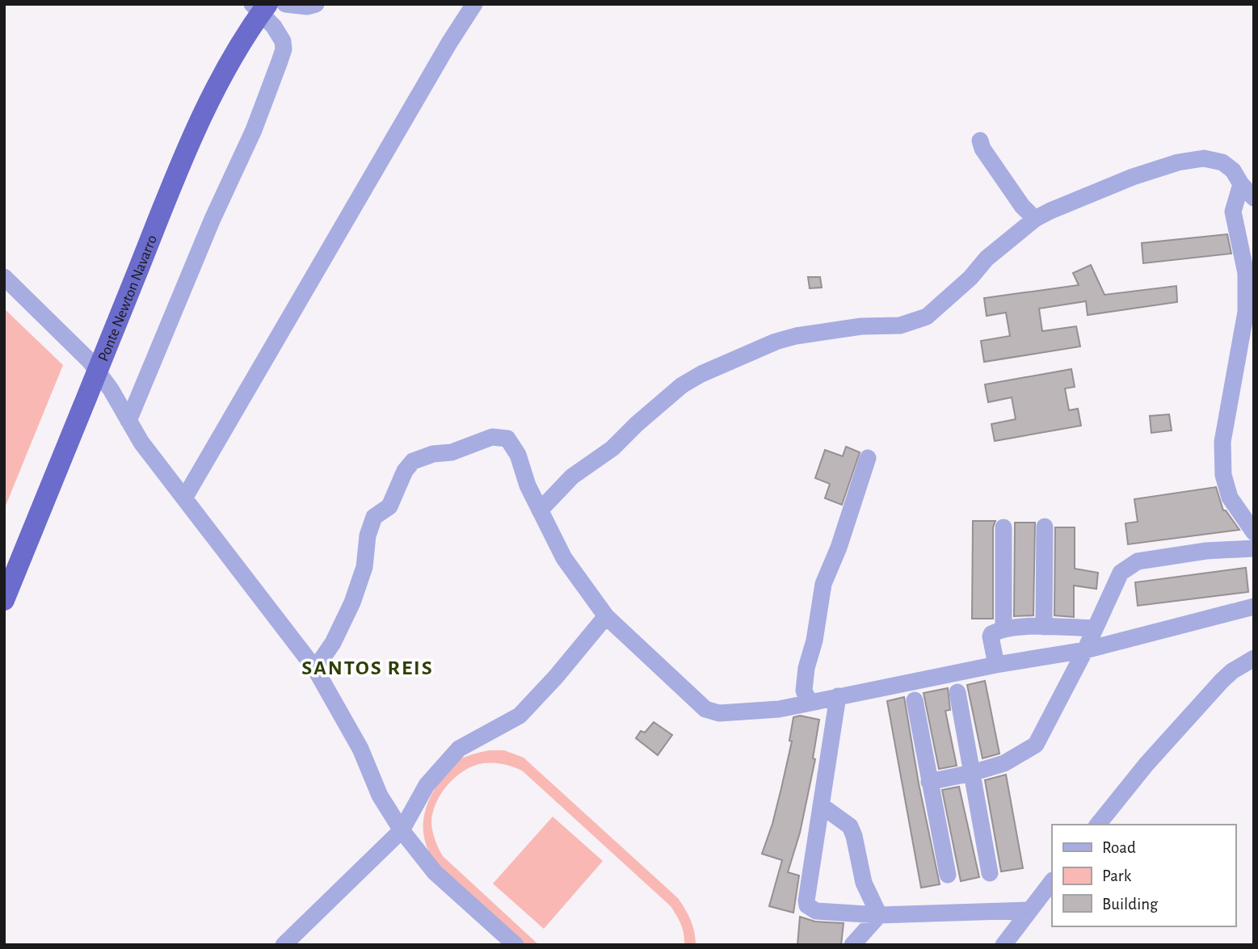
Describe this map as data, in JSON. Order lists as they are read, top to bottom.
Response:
{
  "streets": {
    "main road": ["Ponte Newton Navarro"]
  },
  "districts": ["SANTOS REIS"],
  "legend": ["Road", "Park", "Building"]
}
